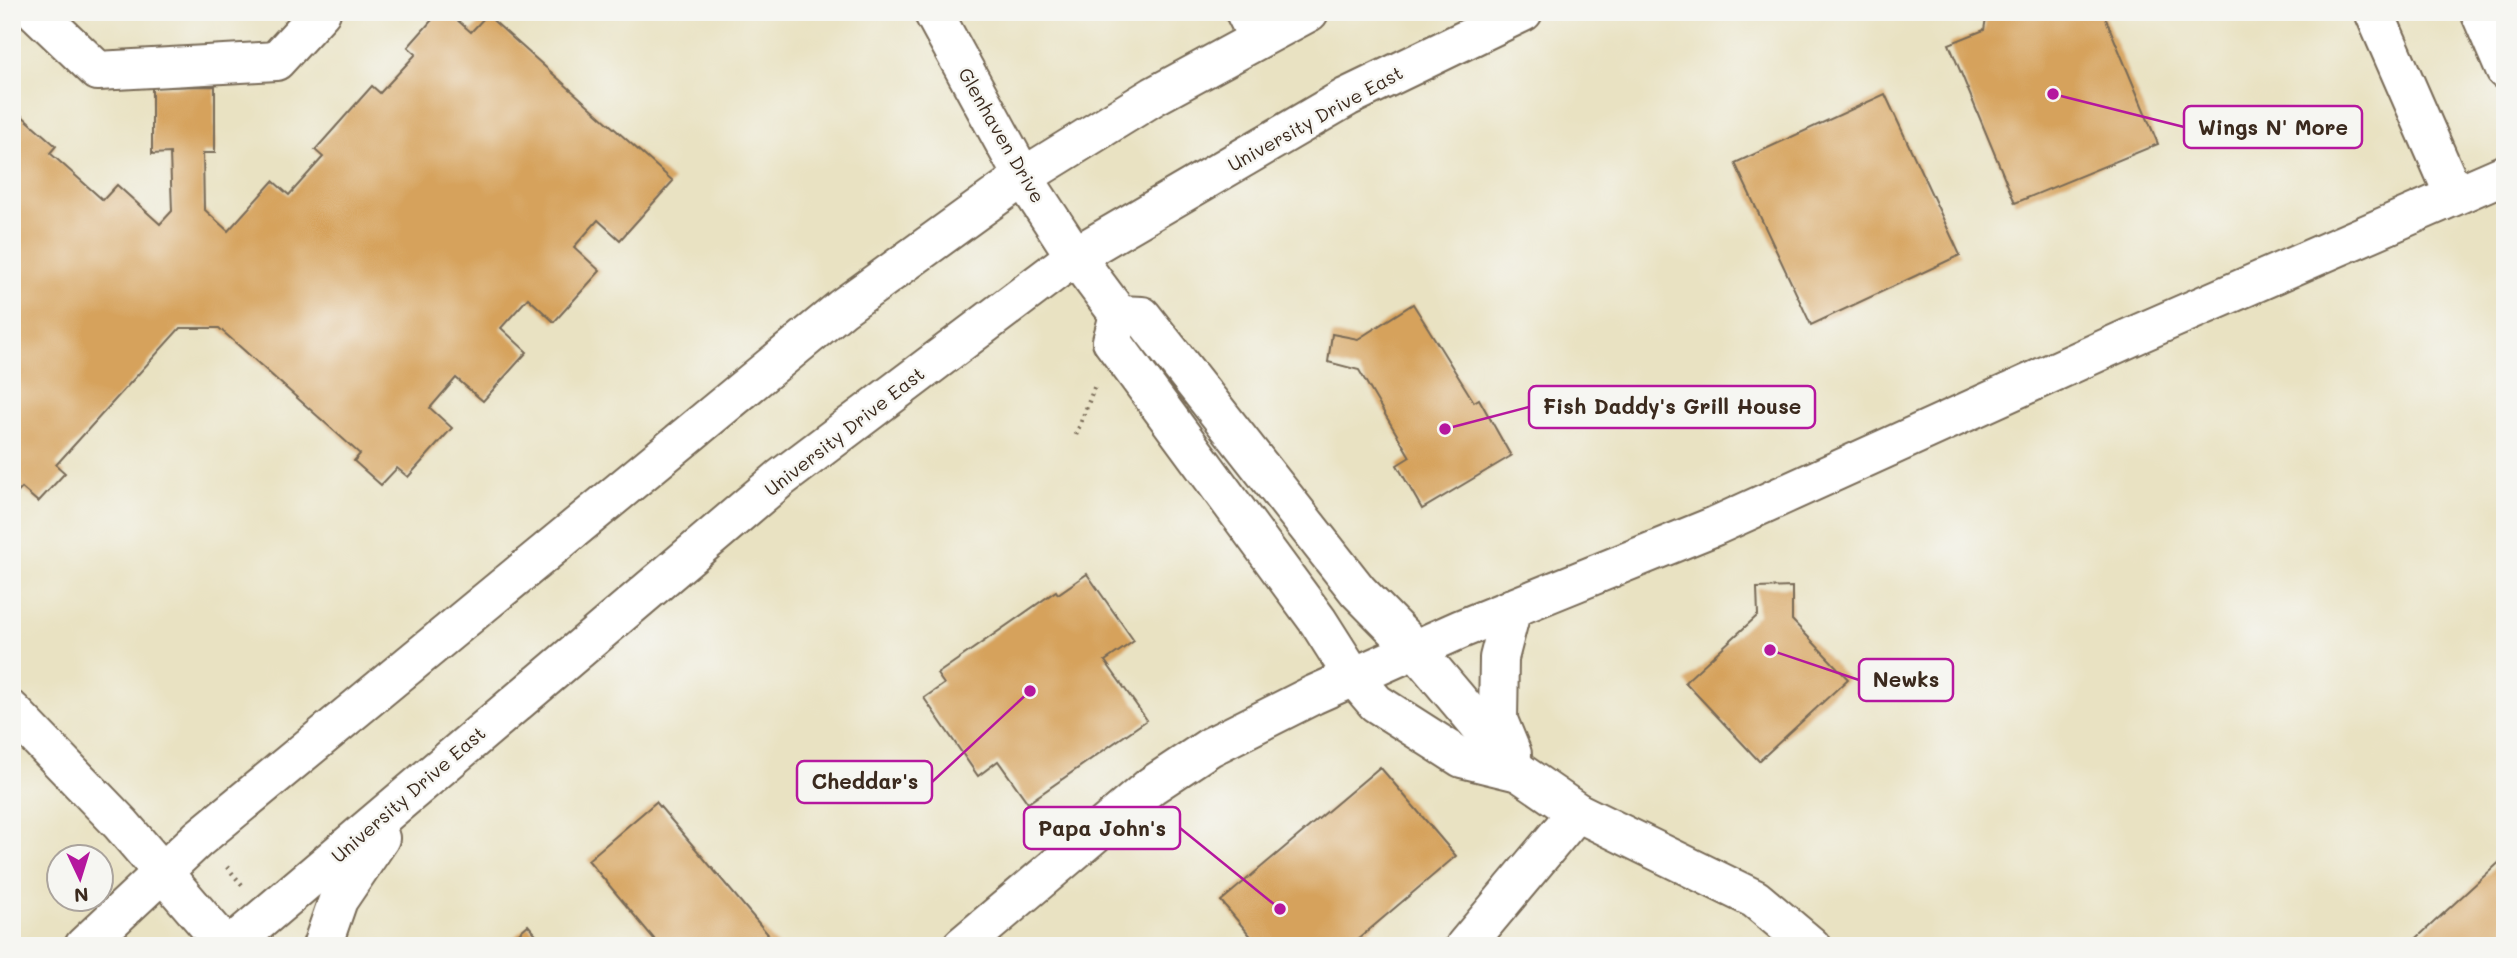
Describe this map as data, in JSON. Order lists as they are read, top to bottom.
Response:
{
  "streets": {
    "main road": ["University Drive East", "Glenhaven Drive"]
  },
  "crossings": [
    ["University Drive East", "Glenhaven Drive"]
  ],
  "places": [
    "Wings N' More",
    "Fish Daddy's Grill House",
    "Newks",
    "Cheddar's",
    "Papa John's"
  ],
  "north": "bottom"
}
